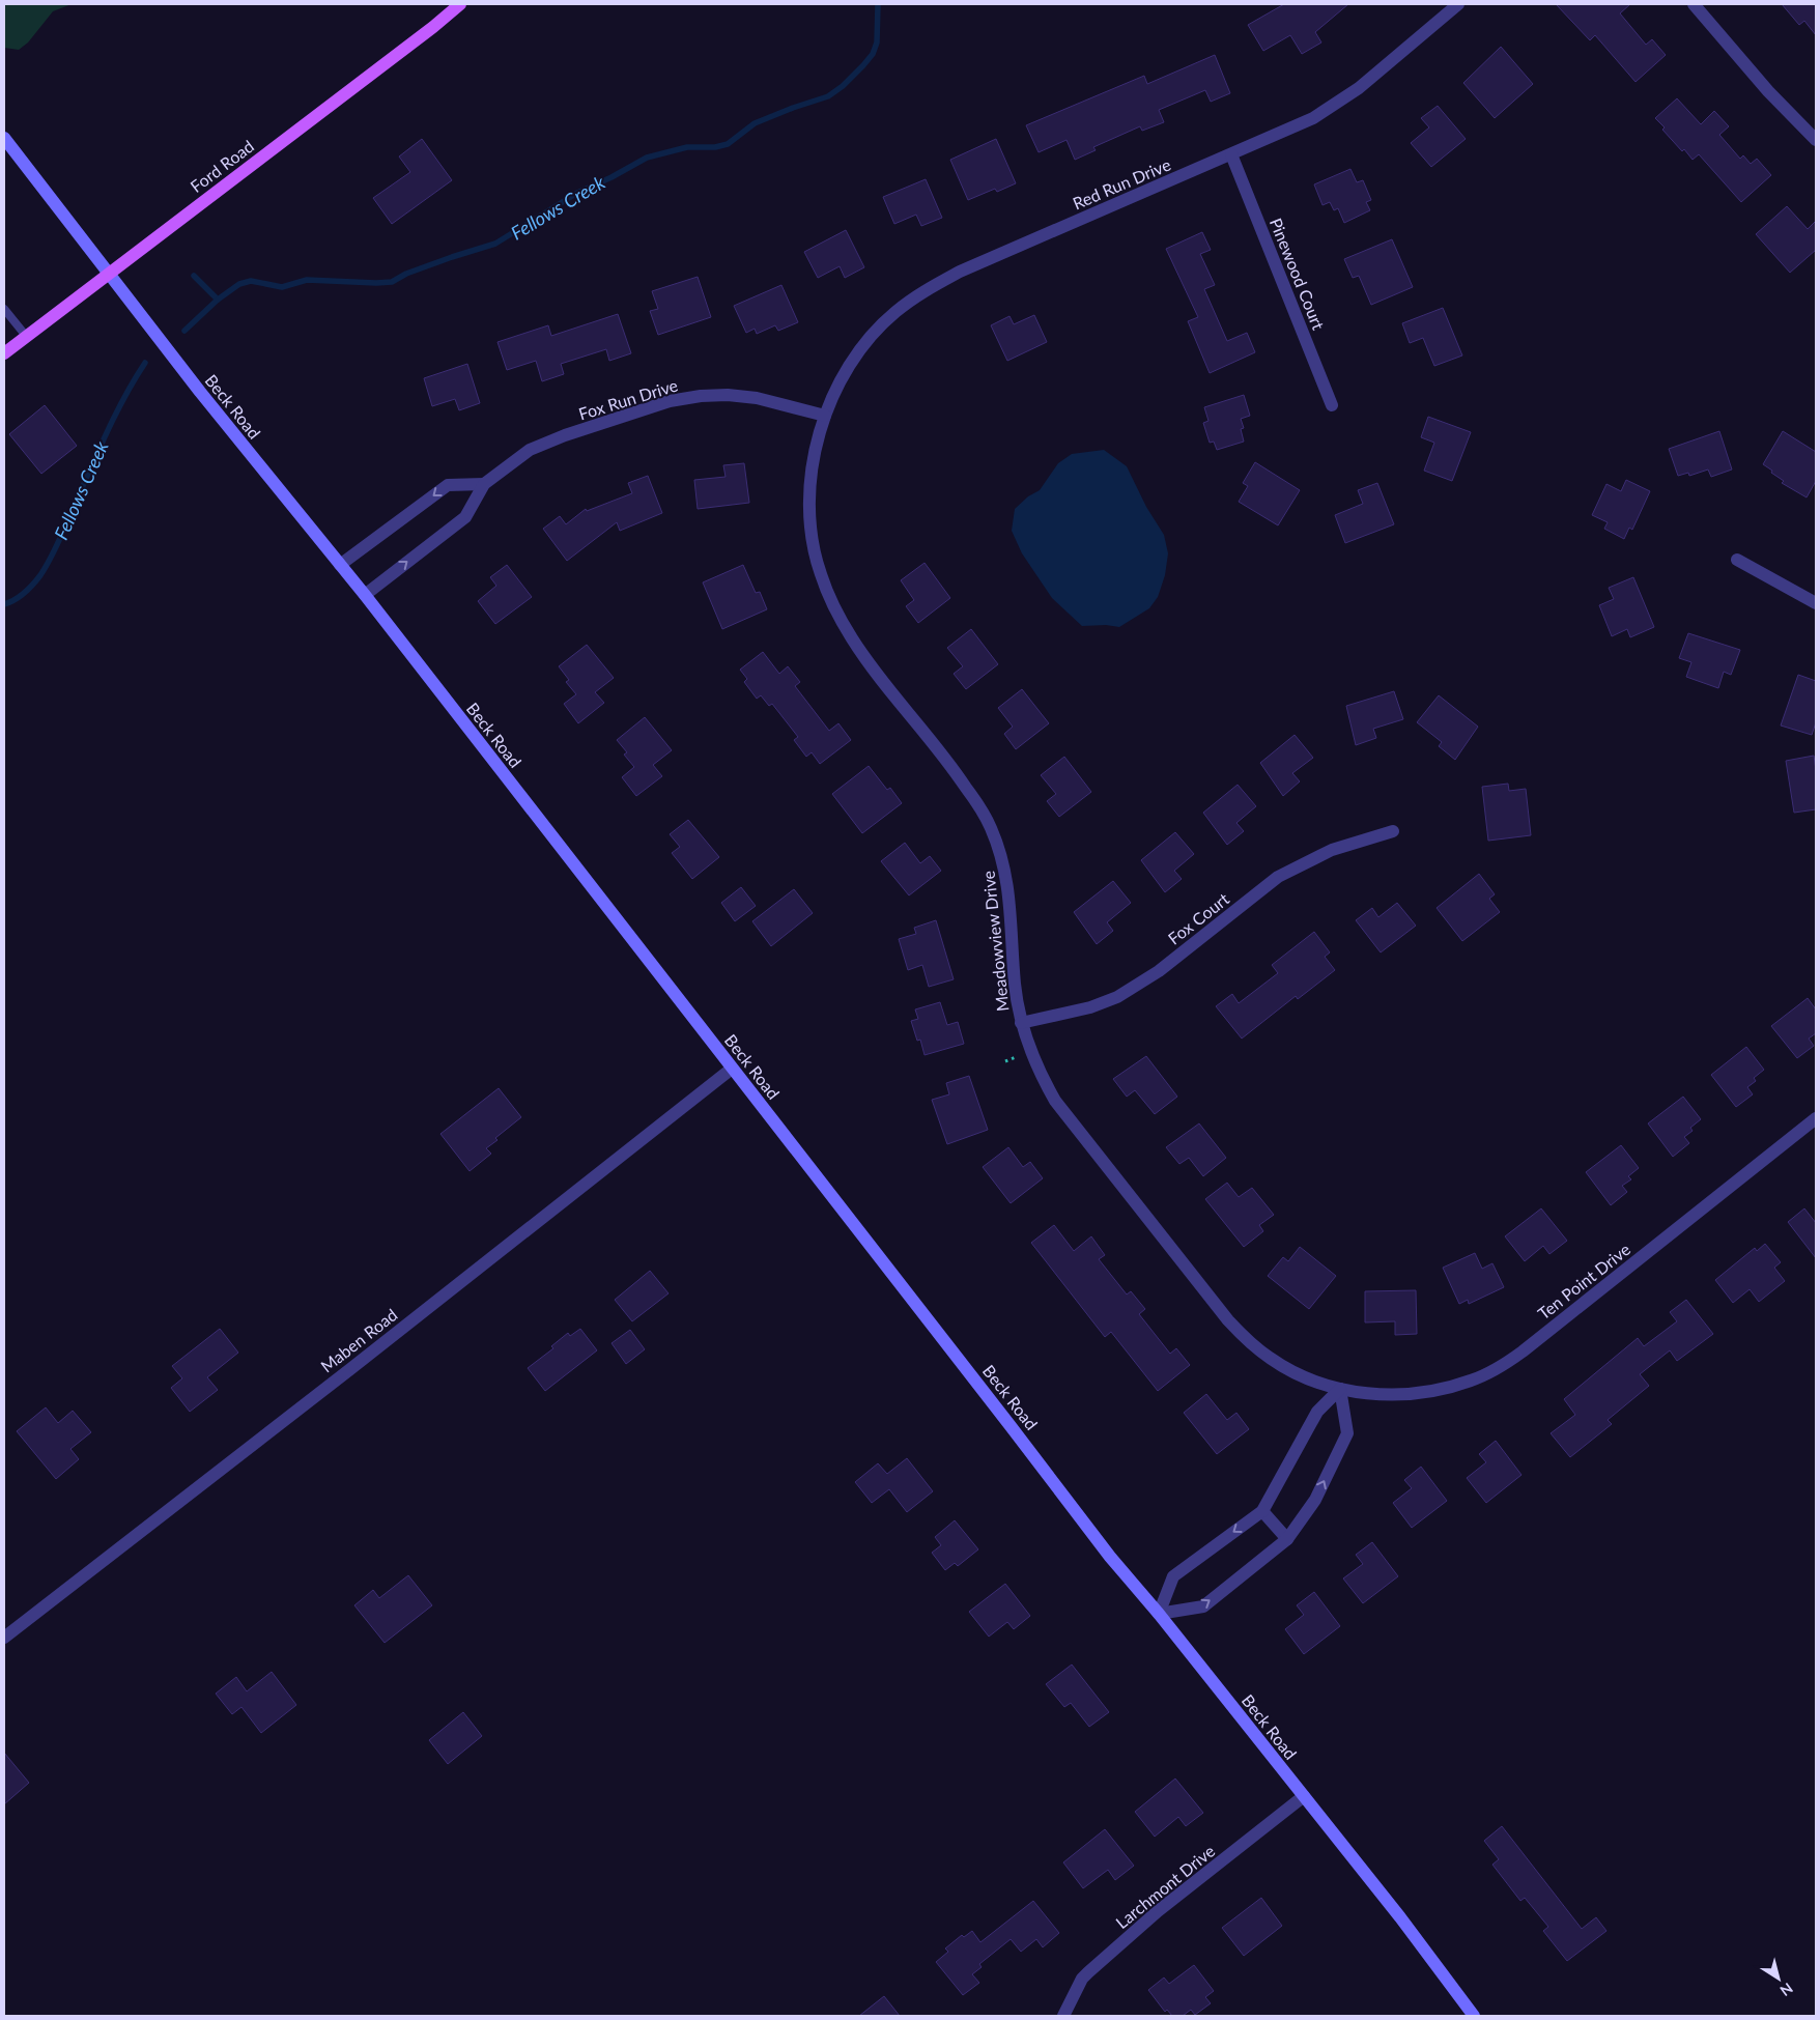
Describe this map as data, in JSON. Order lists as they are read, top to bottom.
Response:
{
  "streets": {
    "main road": ["Ford Road", "Beck Road"],
    "street": [
      "Red Run Drive",
      "Pinewood Court",
      "Fox Run Drive",
      "Fox Court",
      "Meadowview Drive",
      "Ten Point Drive",
      "Maben Road",
      "Larchmont Drive"
    ]
  },
  "crossings": [
    ["Ford Road", "Beck Road"],
    ["Red Run Drive", "Pinewood Court"],
    ["Red Run Drive", "Fox Run Drive"],
    ["Red Run Drive", "Meadowview Drive"],
    ["Fox Run Drive", "Beck Road"],
    ["Fox Run Drive", "Meadowview Drive"],
    ["Beck Road", "Maben Road"],
    ["Beck Road", "Larchmont Drive"],
    ["Fox Court", "Meadowview Drive"],
    ["Meadowview Drive", "Ten Point Drive"]
  ],
  "water": ["Fellows Creek"],
  "north": "bottom right"
}
